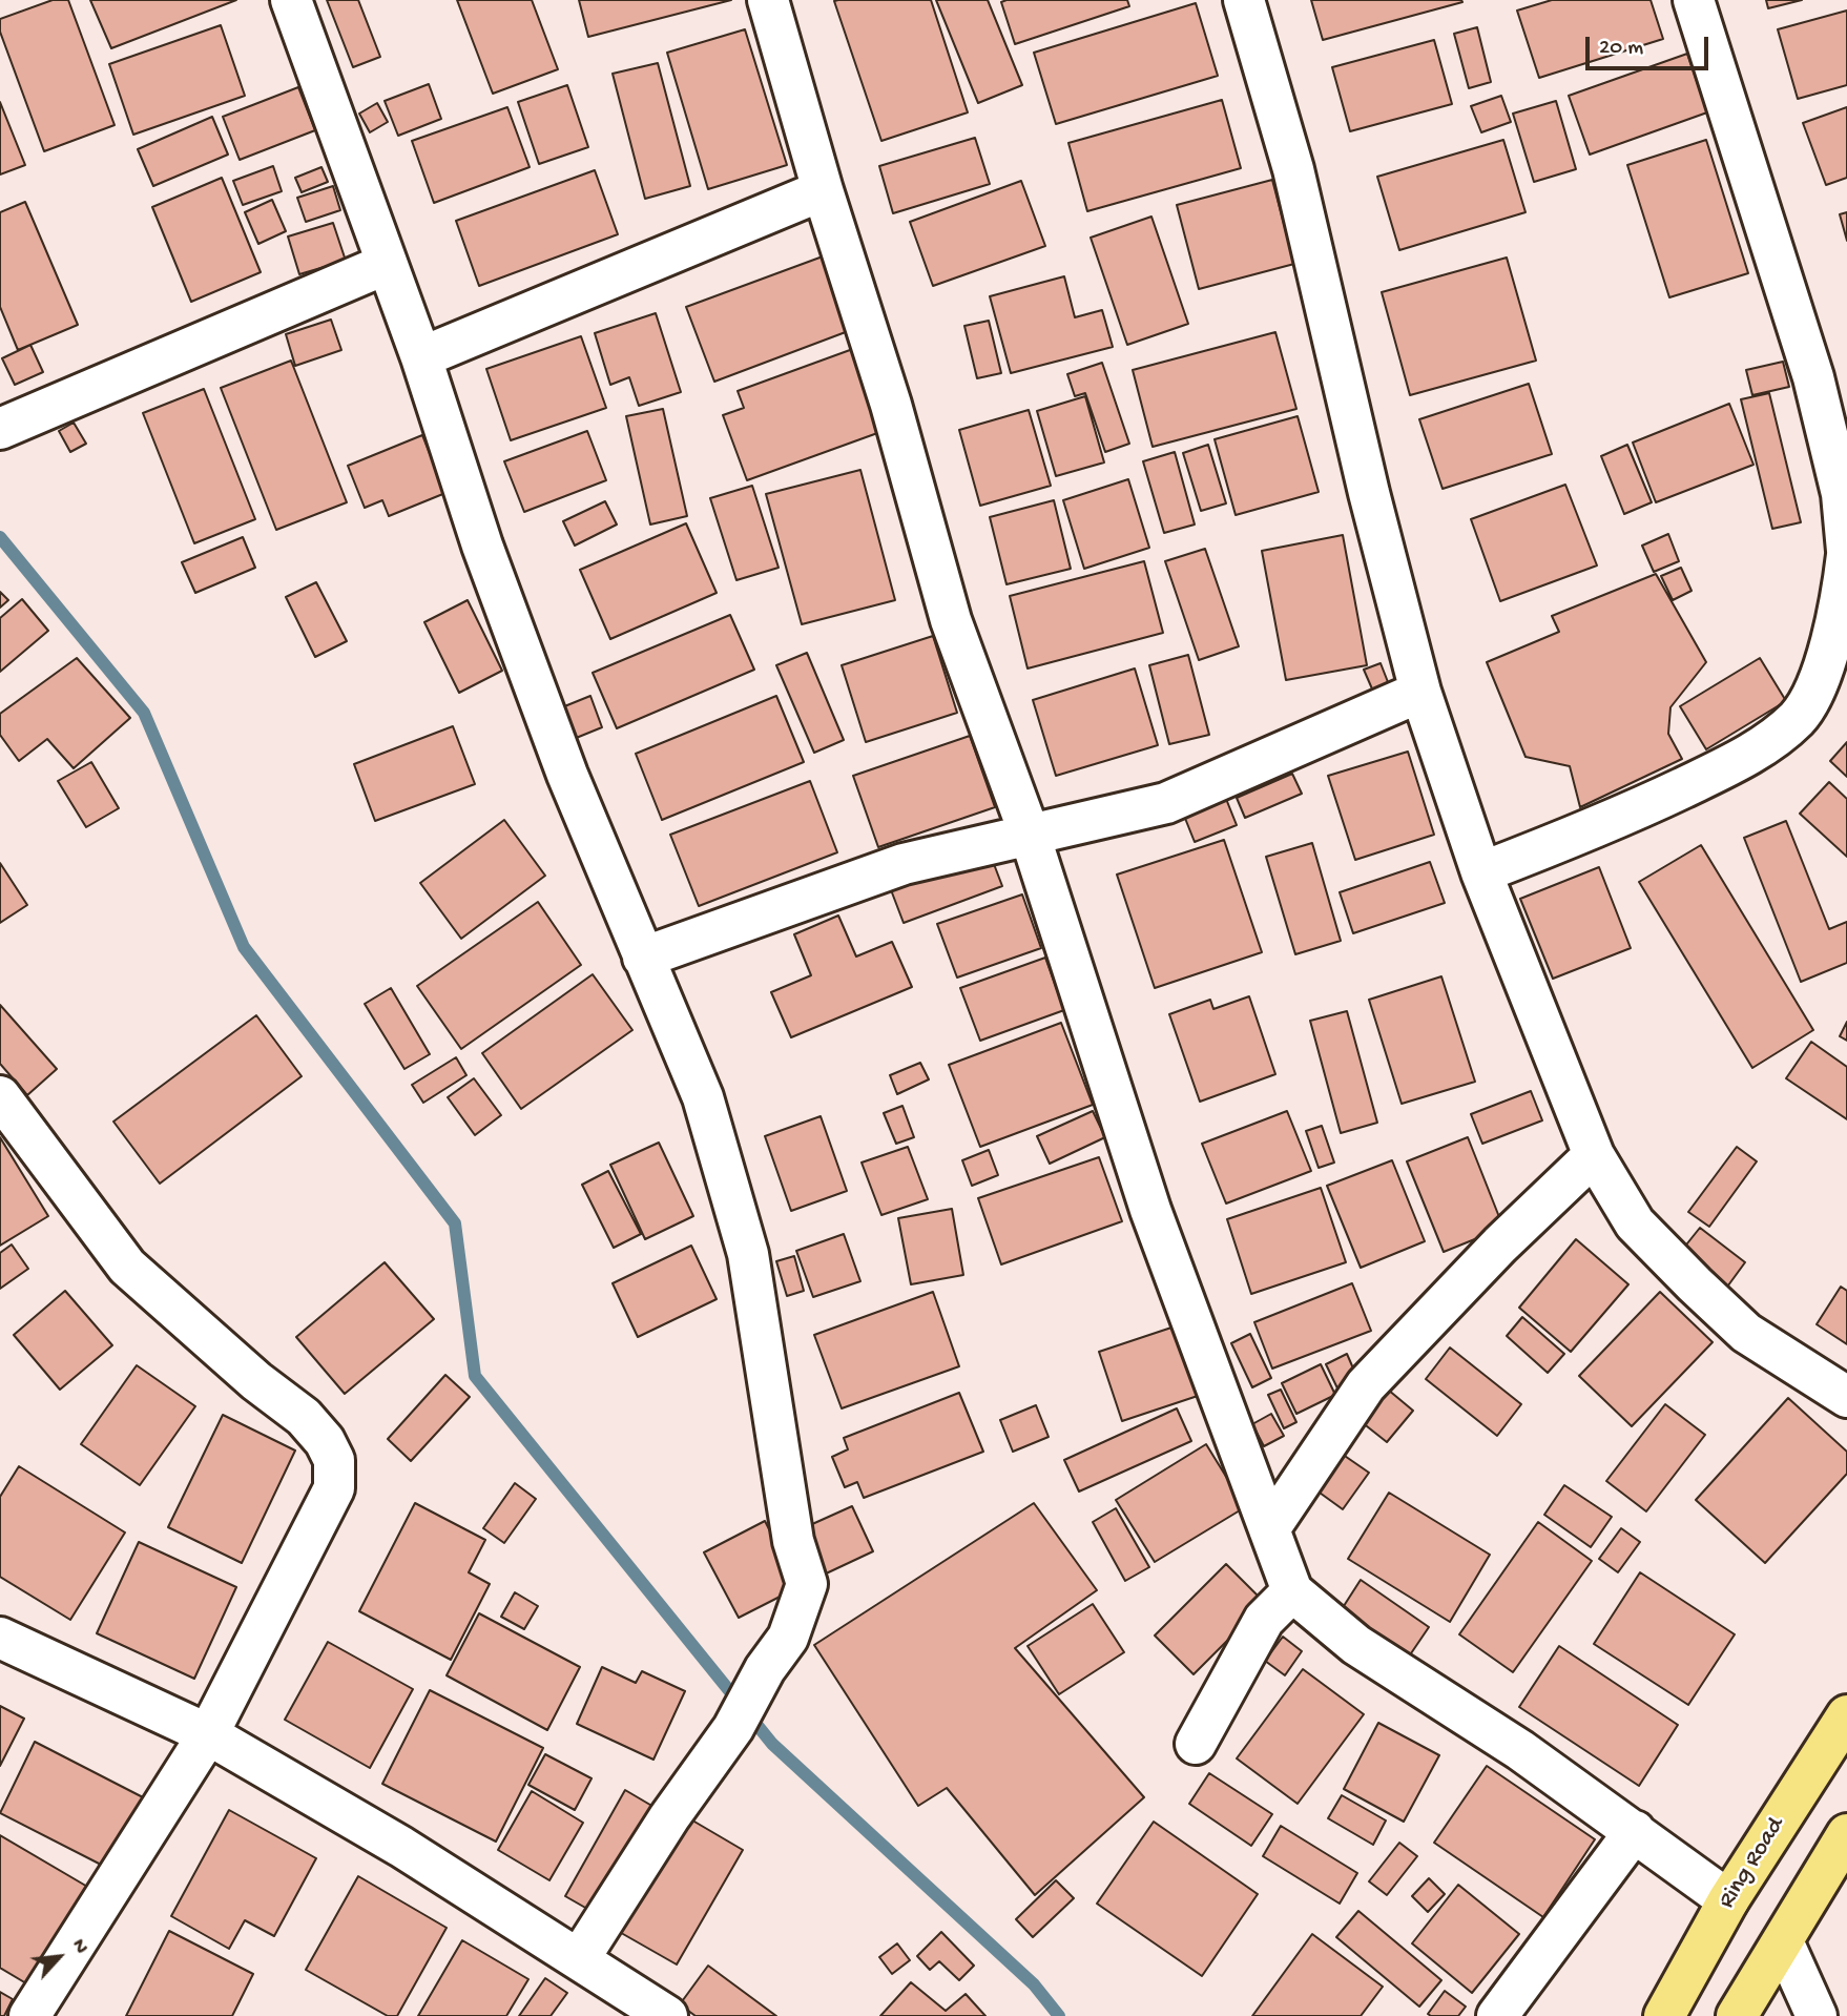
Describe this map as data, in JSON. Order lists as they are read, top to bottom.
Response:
{
  "streets": {
    "main road": ["Ring Road"]
  },
  "scale_bar": "20 m",
  "north": "top right"
}
